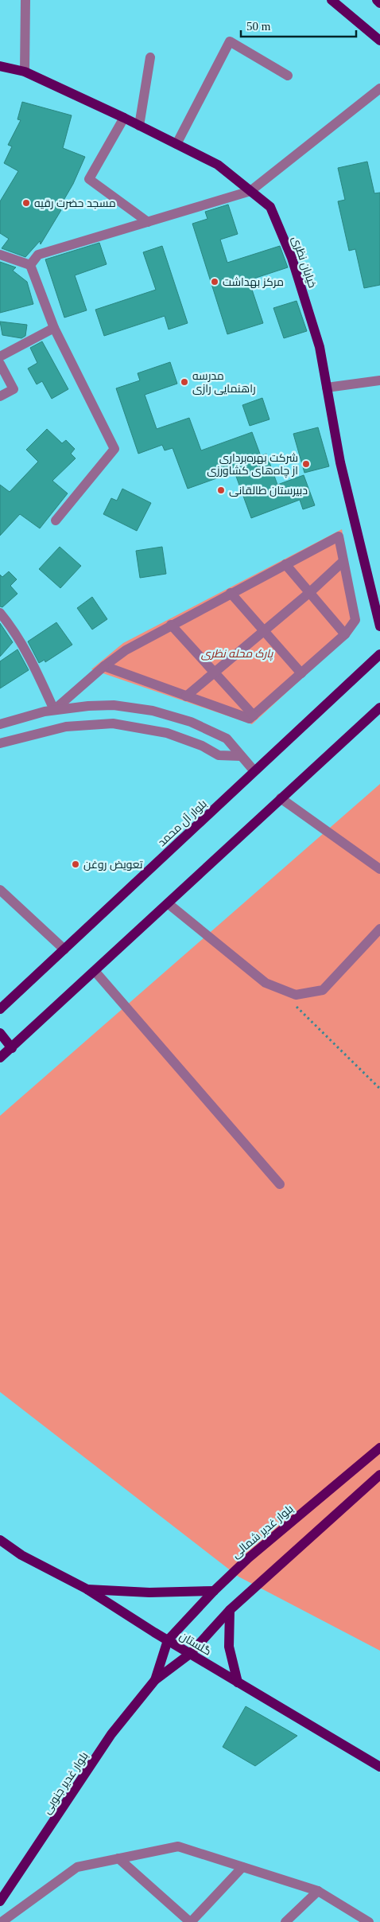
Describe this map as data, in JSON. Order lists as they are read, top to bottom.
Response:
{
  "streets": {
    "main road": [
      "خیابان نظری",
      "بلوار آل محمد",
      "بلوار غدیر شمالی",
      "گلستان",
      "بلوار غدیر جنوبی"
    ]
  },
  "crossings": [
    ["بلوار غدیر شمالی", "گلستان"],
    ["بلوار غدیر شمالی", "بلوار غدیر جنوبی"],
    ["گلستان", "بلوار غدیر جنوبی"]
  ],
  "parks": ["پارک محله نظری"],
  "places": [
    "مسجد حضرت رقیه",
    "مرکز بهداشت",
    "مدرسه راهنمایی رازی",
    "شرکت بهره‌برداری از چاه‌های کشاورزی",
    "دبیرستان طالقانی",
    "تعویض روغن"
  ],
  "scale_bar": "50 m"
}
